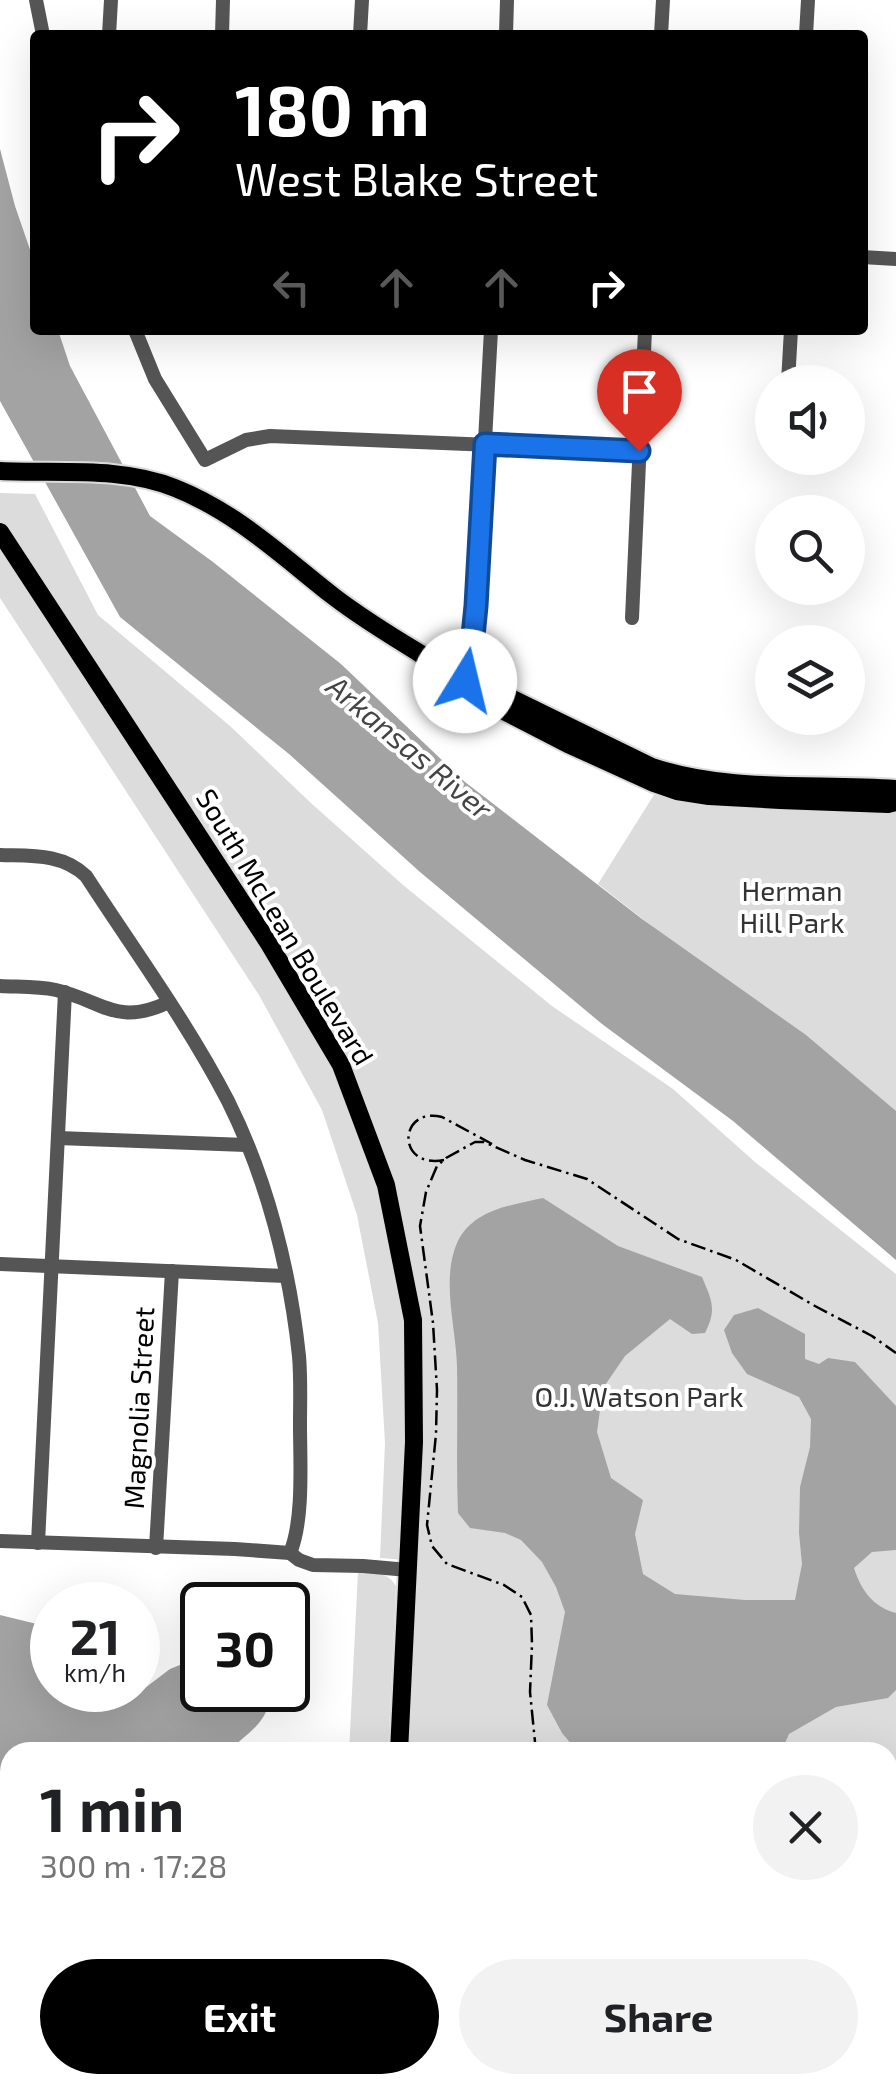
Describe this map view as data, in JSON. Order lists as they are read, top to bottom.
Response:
{
  "streets": {
    "main road": ["South McLean Boulevard"],
    "street": ["Magnolia Street"]
  },
  "water": ["Arkansas River"],
  "parks": ["Herman Hill Park", "O.J. Watson Park"],
  "page": {
    "turn": ["180 m", "West Blake Street"],
    "speed": "21 km/h",
    "limit": "30",
    "heading": ["1 min", "300 m · 17:28"],
    "buttons": ["Exit", "Share"]
  }
}
